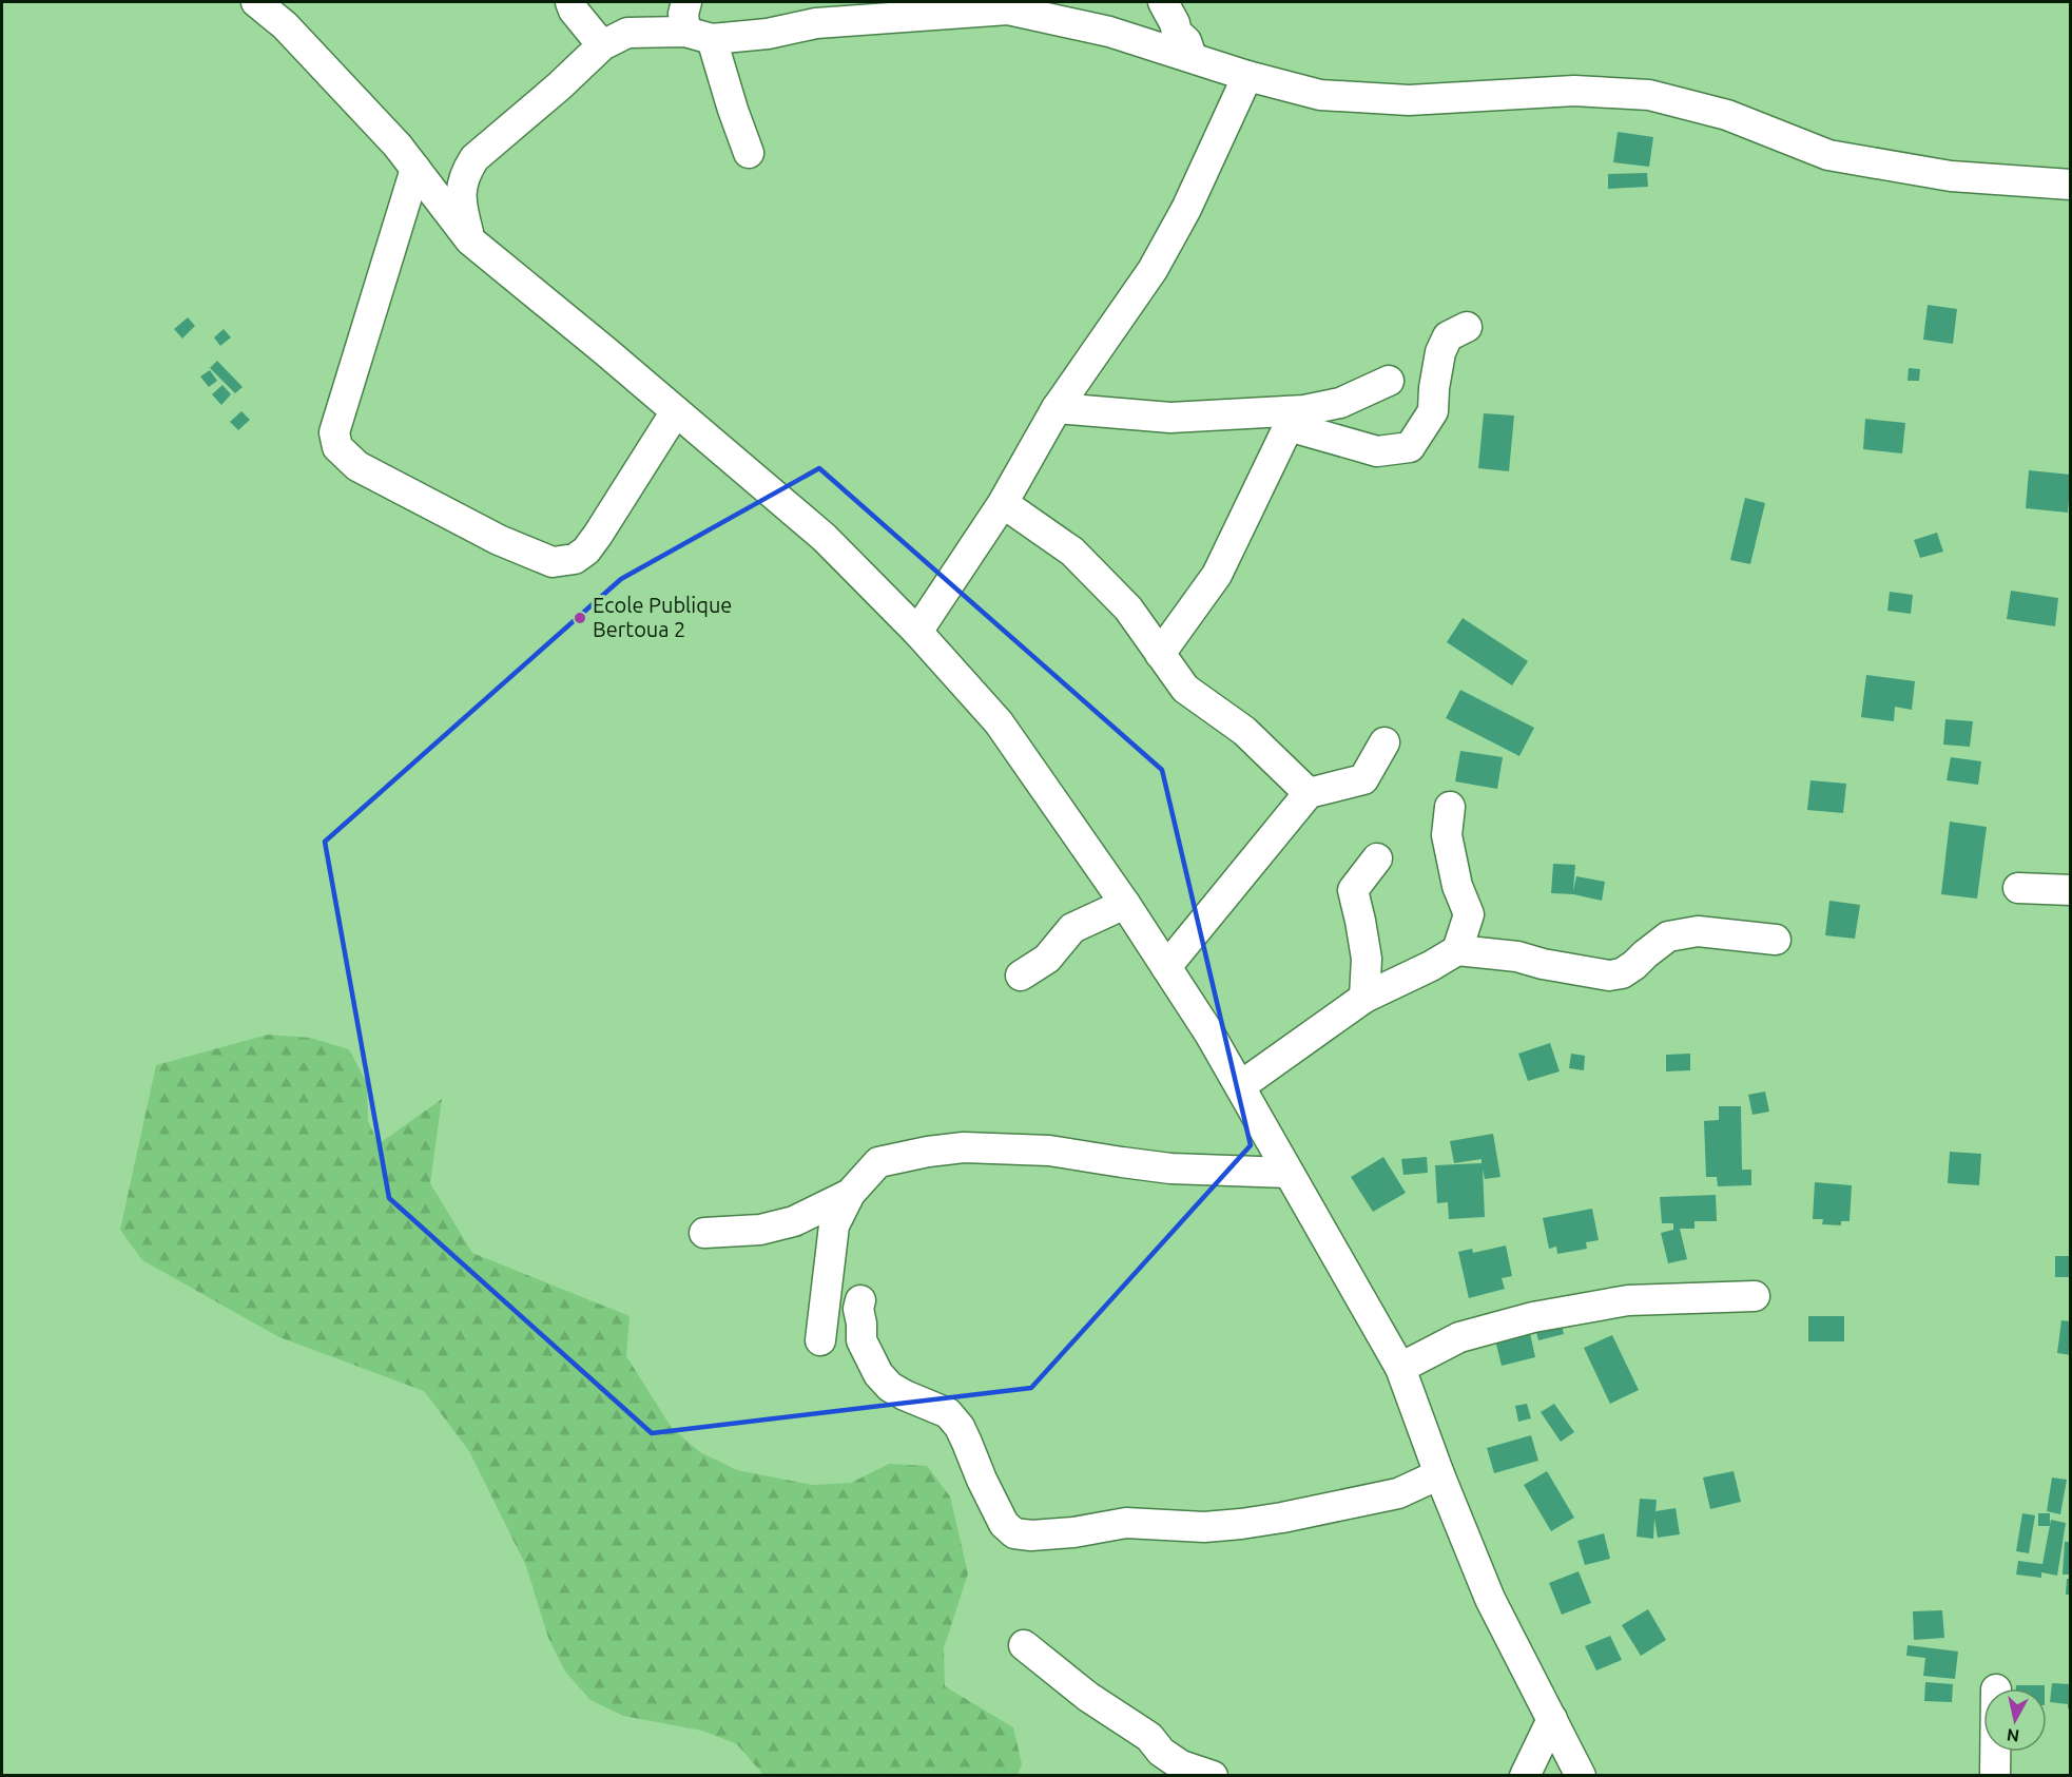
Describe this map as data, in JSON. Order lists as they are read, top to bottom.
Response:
{
  "places": ["Ecole Publique Bertoua 2"],
  "north": "bottom"
}
